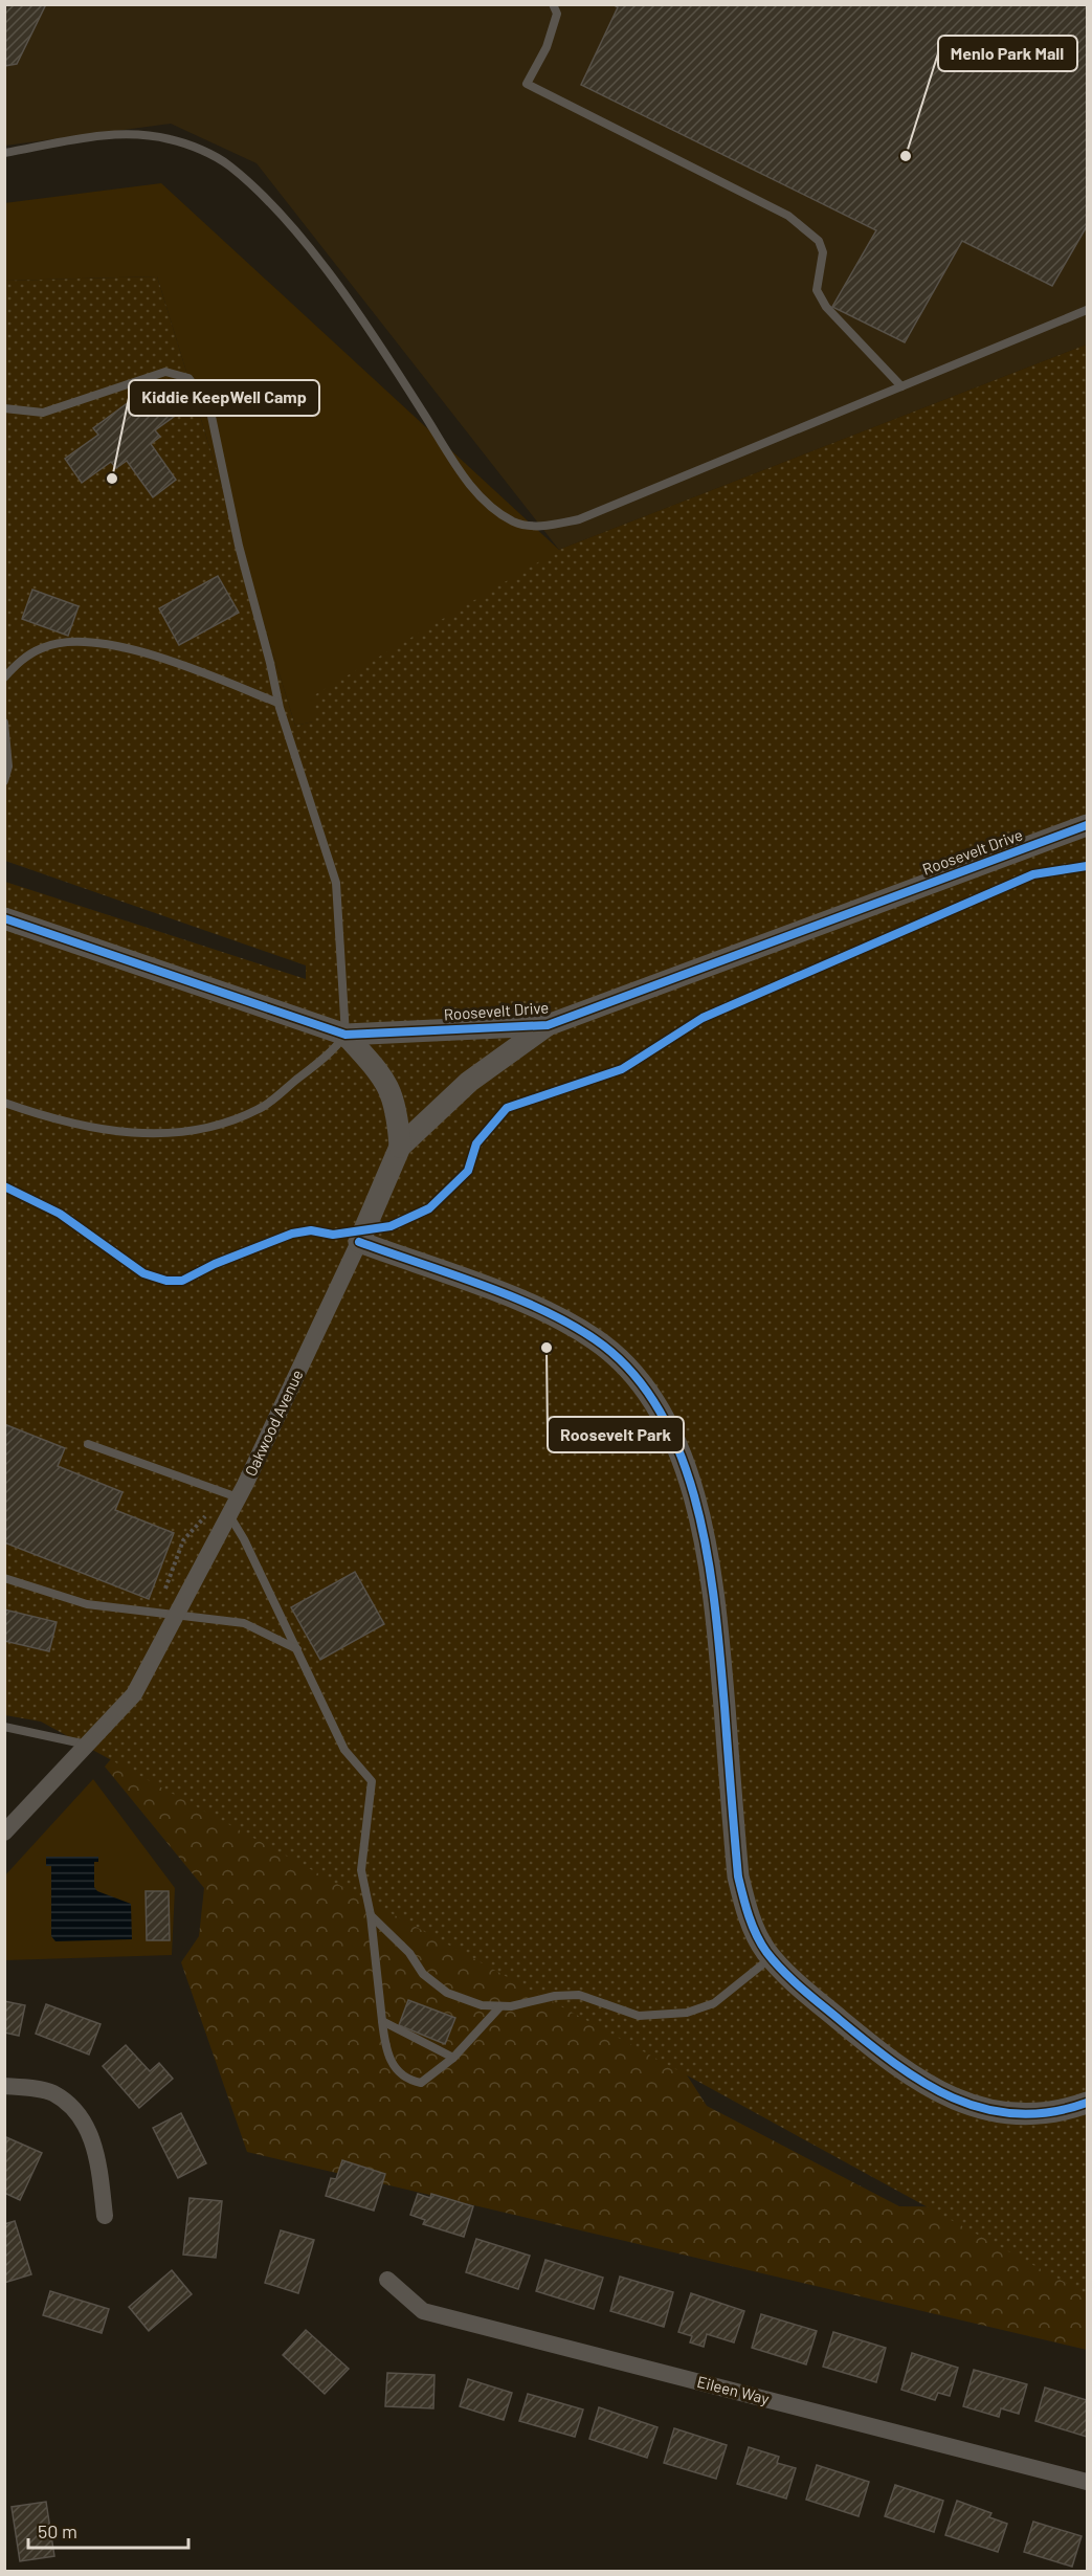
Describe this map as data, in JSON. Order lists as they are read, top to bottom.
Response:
{
  "streets": {
    "street": ["Roosevelt Drive", "Oakwood Avenue", "Eileen Way"]
  },
  "crossings": [
    ["Roosevelt Drive", "Oakwood Avenue"]
  ],
  "places": ["Menlo Park Mall", "Kiddie KeepWell Camp", "Roosevelt Park"],
  "scale_bar": "50 m"
}
